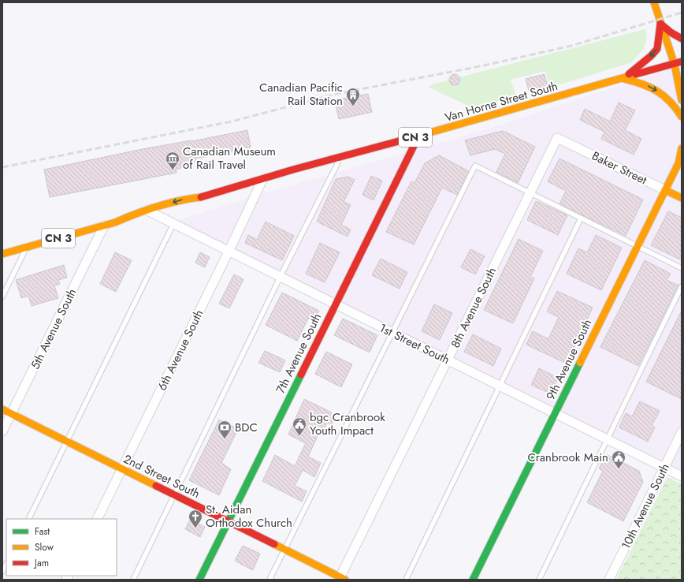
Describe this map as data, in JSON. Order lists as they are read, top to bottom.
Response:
{
  "streets": {
    "main road": [
      "Van Horne Street South",
      "CN 3",
      "Baker Street",
      "7th Avenue South",
      "9th Avenue South",
      "2nd Street South"
    ],
    "street": [
      "8th Avenue South",
      "5th Avenue South",
      "1st Street South",
      "6th Avenue South",
      "10th Avenue South"
    ]
  },
  "crossings": [
    ["Van Horne Street South", "CN 3"],
    ["Van Horne Street South", "5th Avenue South"],
    ["Van Horne Street South", "1st Street South"],
    ["Van Horne Street South", "6th Avenue South"],
    ["Van Horne Street South", "7th Avenue South"],
    ["Baker Street", "8th Avenue South"],
    ["Baker Street", "9th Avenue South"],
    ["8th Avenue South", "1st Street South"],
    ["8th Avenue South", "2nd Street South"],
    ["5th Avenue South", "2nd Street South"],
    ["1st Street South", "6th Avenue South"],
    ["1st Street South", "7th Avenue South"],
    ["1st Street South", "9th Avenue South"],
    ["1st Street South", "10th Avenue South"],
    ["6th Avenue South", "2nd Street South"],
    ["7th Avenue South", "2nd Street South"]
  ],
  "places": {
    "building": ["Canadian Pacific Rail Station"],
    "museum": ["Canadian Museum of Rail Travel"],
    "public building": ["bgc Cranbrook Youth Impact", "Cranbrook Main"],
    "bank": ["BDC"],
    "church": ["St. Aidan Orthodox Church"]
  },
  "legend": ["Fast", "Slow", "Jam"]
}
